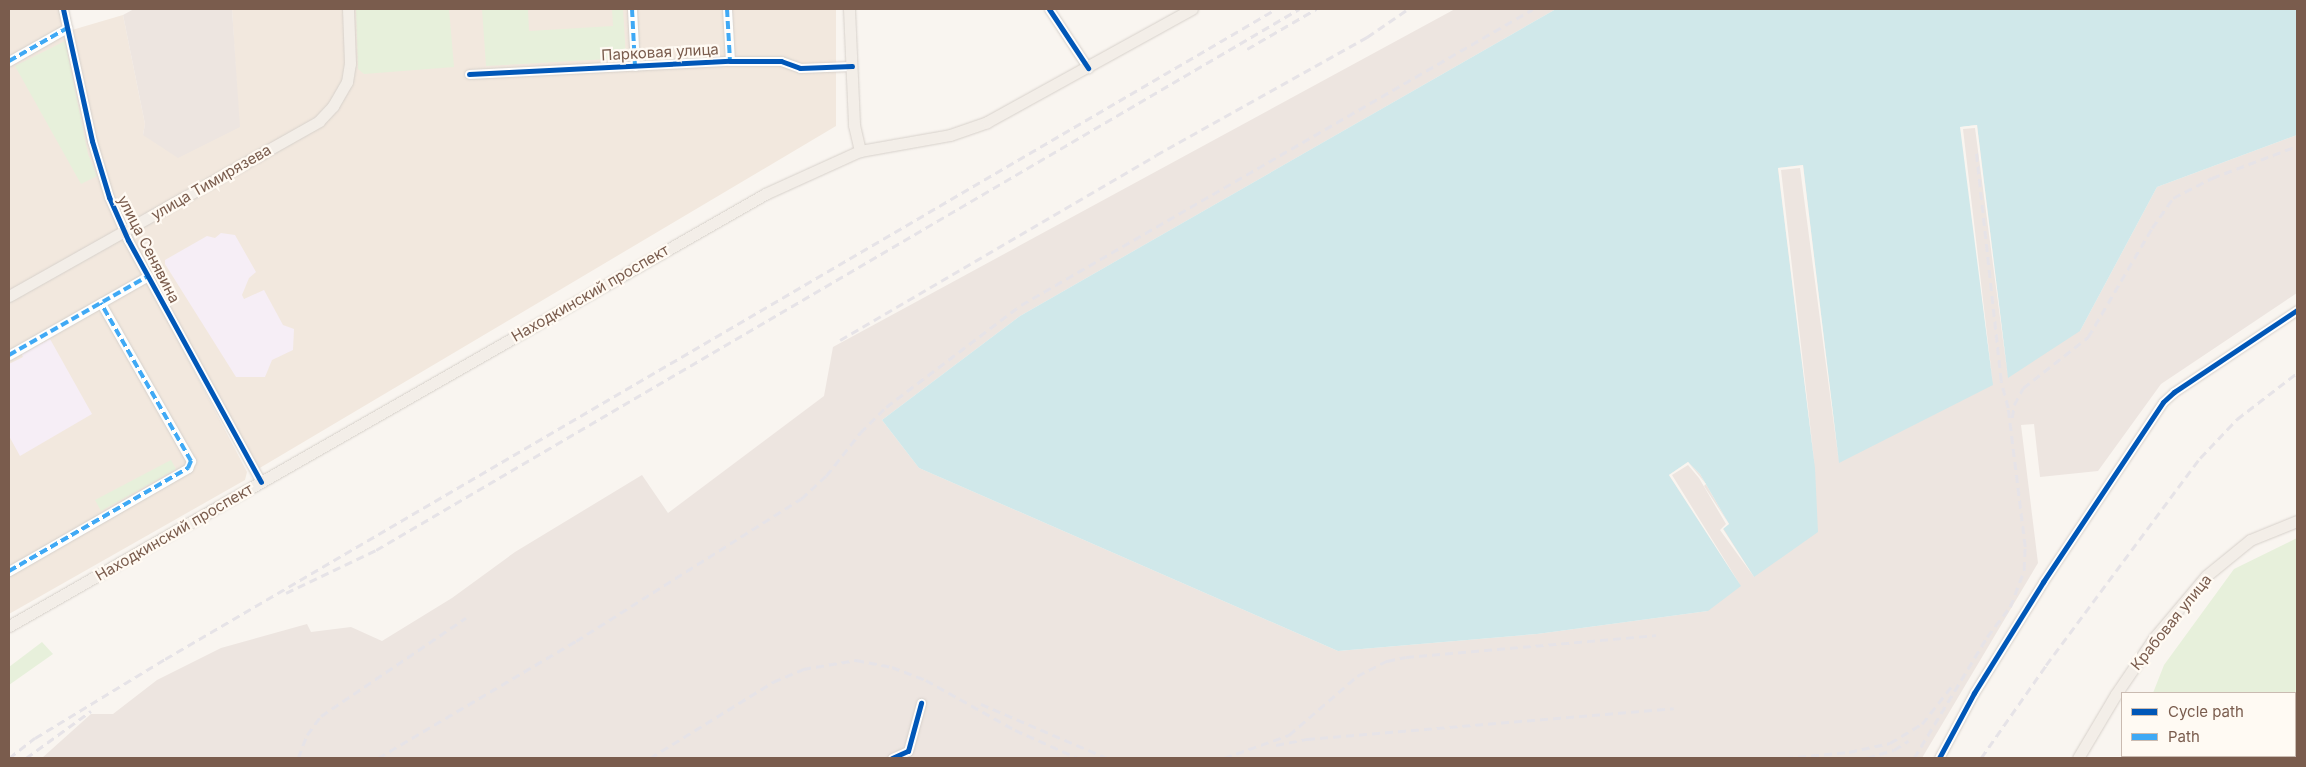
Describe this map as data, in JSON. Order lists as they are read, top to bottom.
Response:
{
  "streets": {
    "main road": ["улица Тимирязева", "Находкинский проспект", "Крабовая улица"],
    "street": ["Парковая улица", "улица Сенявина"]
  },
  "crossings": [
    ["улица Тимирязева", "улица Сенявина"],
    ["улица Сенявина", "Находкинский проспект"]
  ],
  "legend": ["Cycle path", "Path"]
}
